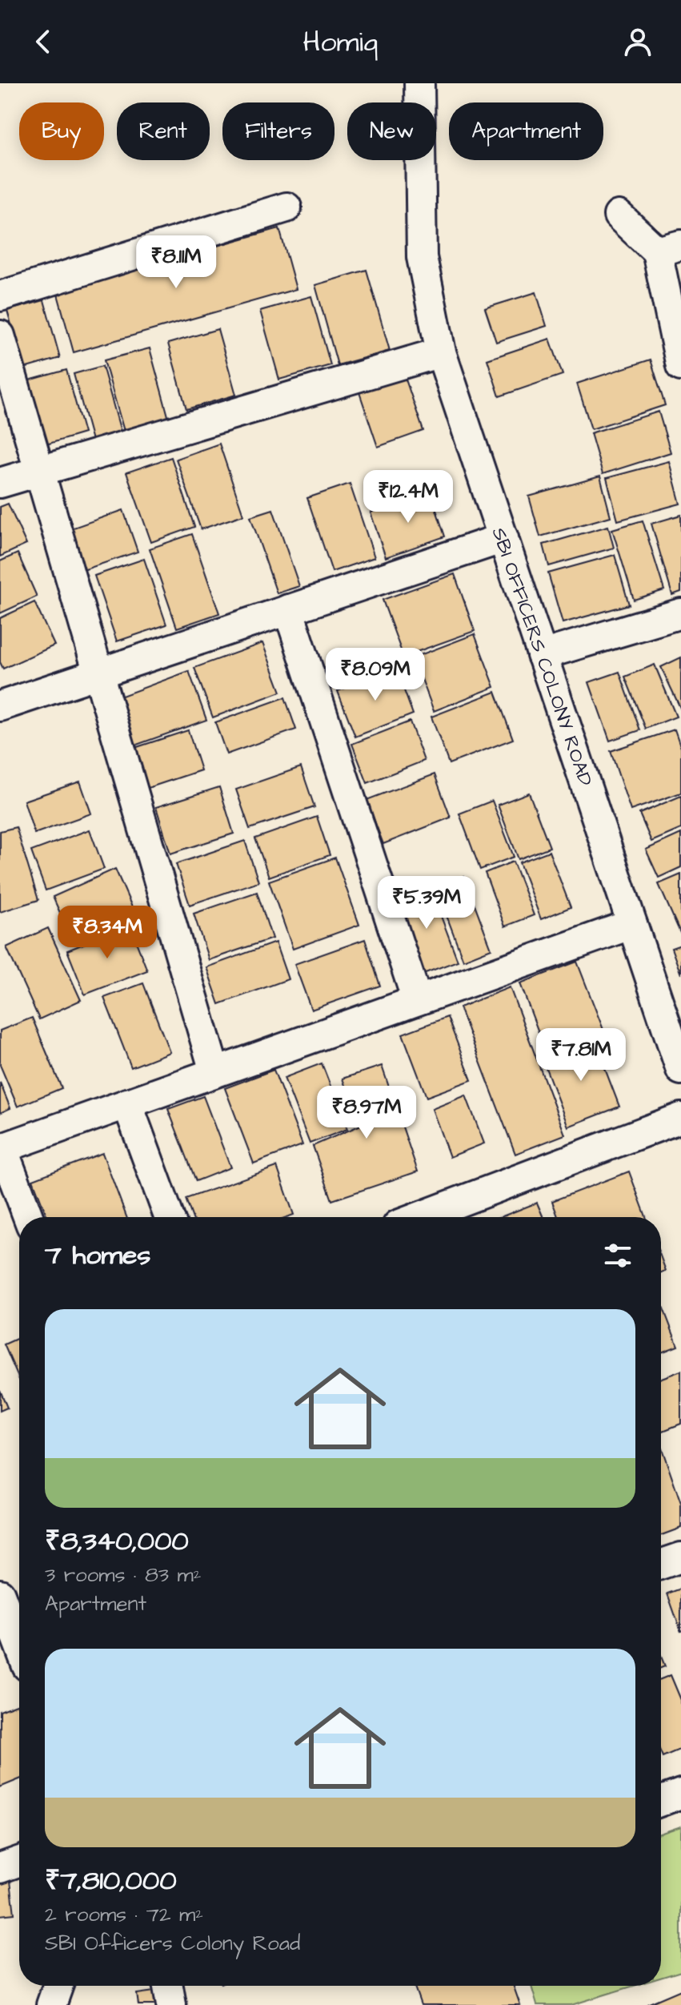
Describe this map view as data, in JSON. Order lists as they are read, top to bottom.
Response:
{
  "streets": {
    "street": ["SBI OFFICERS COLONY ROAD"]
  },
  "page": {
    "header": "Homiq",
    "chip": [
      "Buy",
      "Rent",
      "Filters",
      "New",
      "Apartment"
    ],
    "price": [
      "₹8.11M",
      "₹12.4M",
      "₹8.09M",
      "₹5.39M",
      "₹8.34M",
      "₹7.81M",
      "₹8.97M"
    ],
    "heading": "7 homes",
    "list": [
      {
        "name": "₹8,340,000",
        "note": "3 rooms · 83 m² · Apartment"
      },
      {
        "name": "₹7,810,000",
        "note": "2 rooms · 72 m² · SBI Officers Colony Road"
      }
    ]
  }
}
